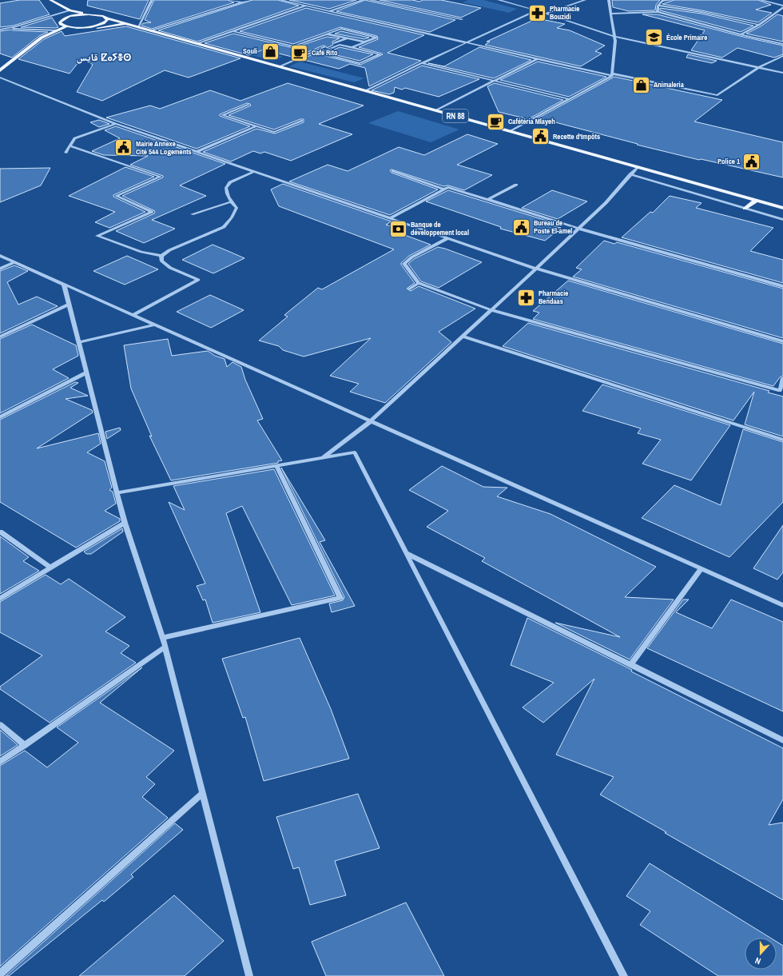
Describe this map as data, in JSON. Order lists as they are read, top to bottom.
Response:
{
  "streets": {
    "main road": ["RN 88"]
  },
  "districts": ["قايس ⵇⴰⵢⴻⵙ"],
  "places": {
    "pharmacy": ["Pharmacie Bouzidi", "Pharmacie Bendaas"],
    "school or university": ["École Primaire"],
    "shop": ["Souli", "Animaleria"],
    "cafe": ["Café Rito", "Cafétéria Mlayeh"],
    "public building": [
      "Recette d'Impôts",
      "Mairie Annexe Cité 544 Logements",
      "Police 1",
      "Bureau de Poste El-amel"
    ],
    "bank": ["Banque de développement local"]
  },
  "north": "bottom"
}
